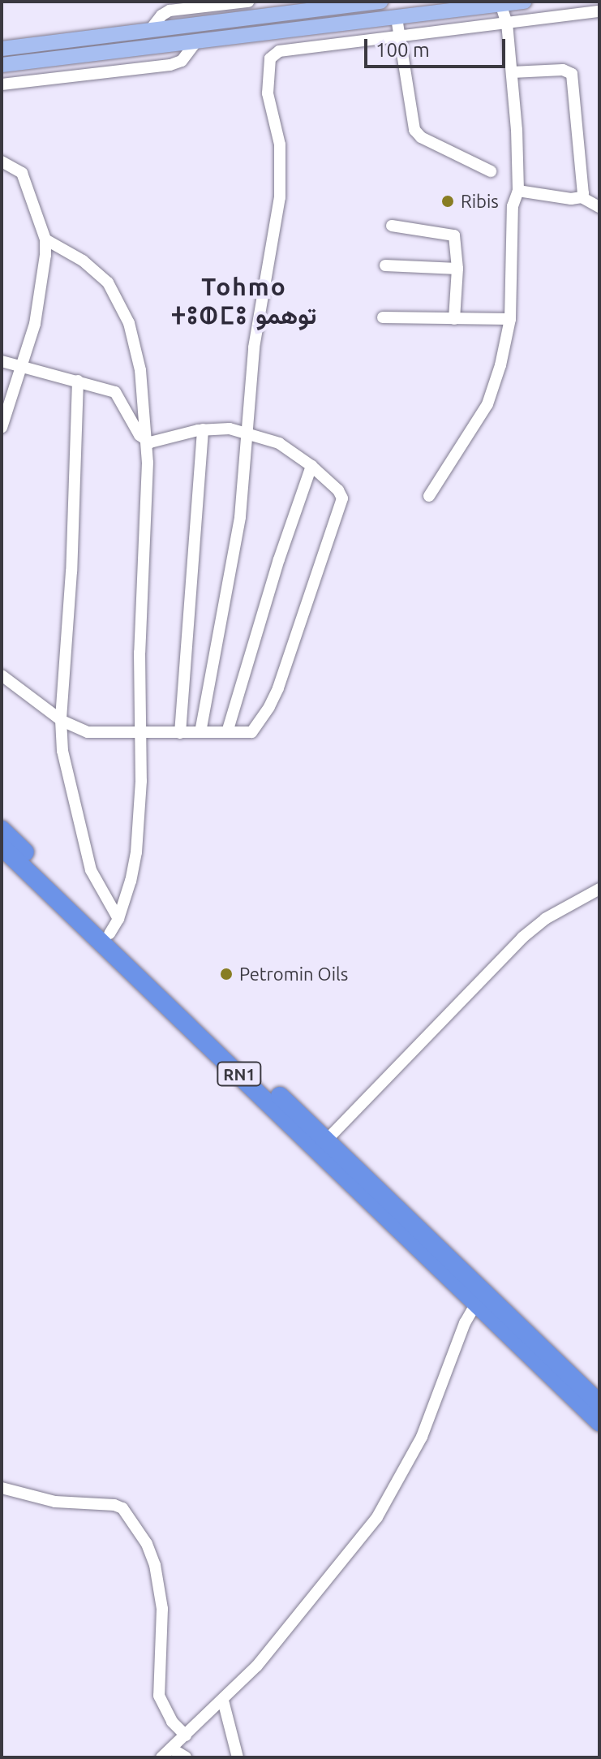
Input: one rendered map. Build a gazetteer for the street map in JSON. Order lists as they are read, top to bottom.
{
  "streets": {
    "highway": ["RN1"]
  },
  "districts": ["Tohmo ⵜⵓⵀⵎⵓ توهمو"],
  "places": ["Ribis", "Petromin Oils"],
  "scale_bar": "100 m"
}
